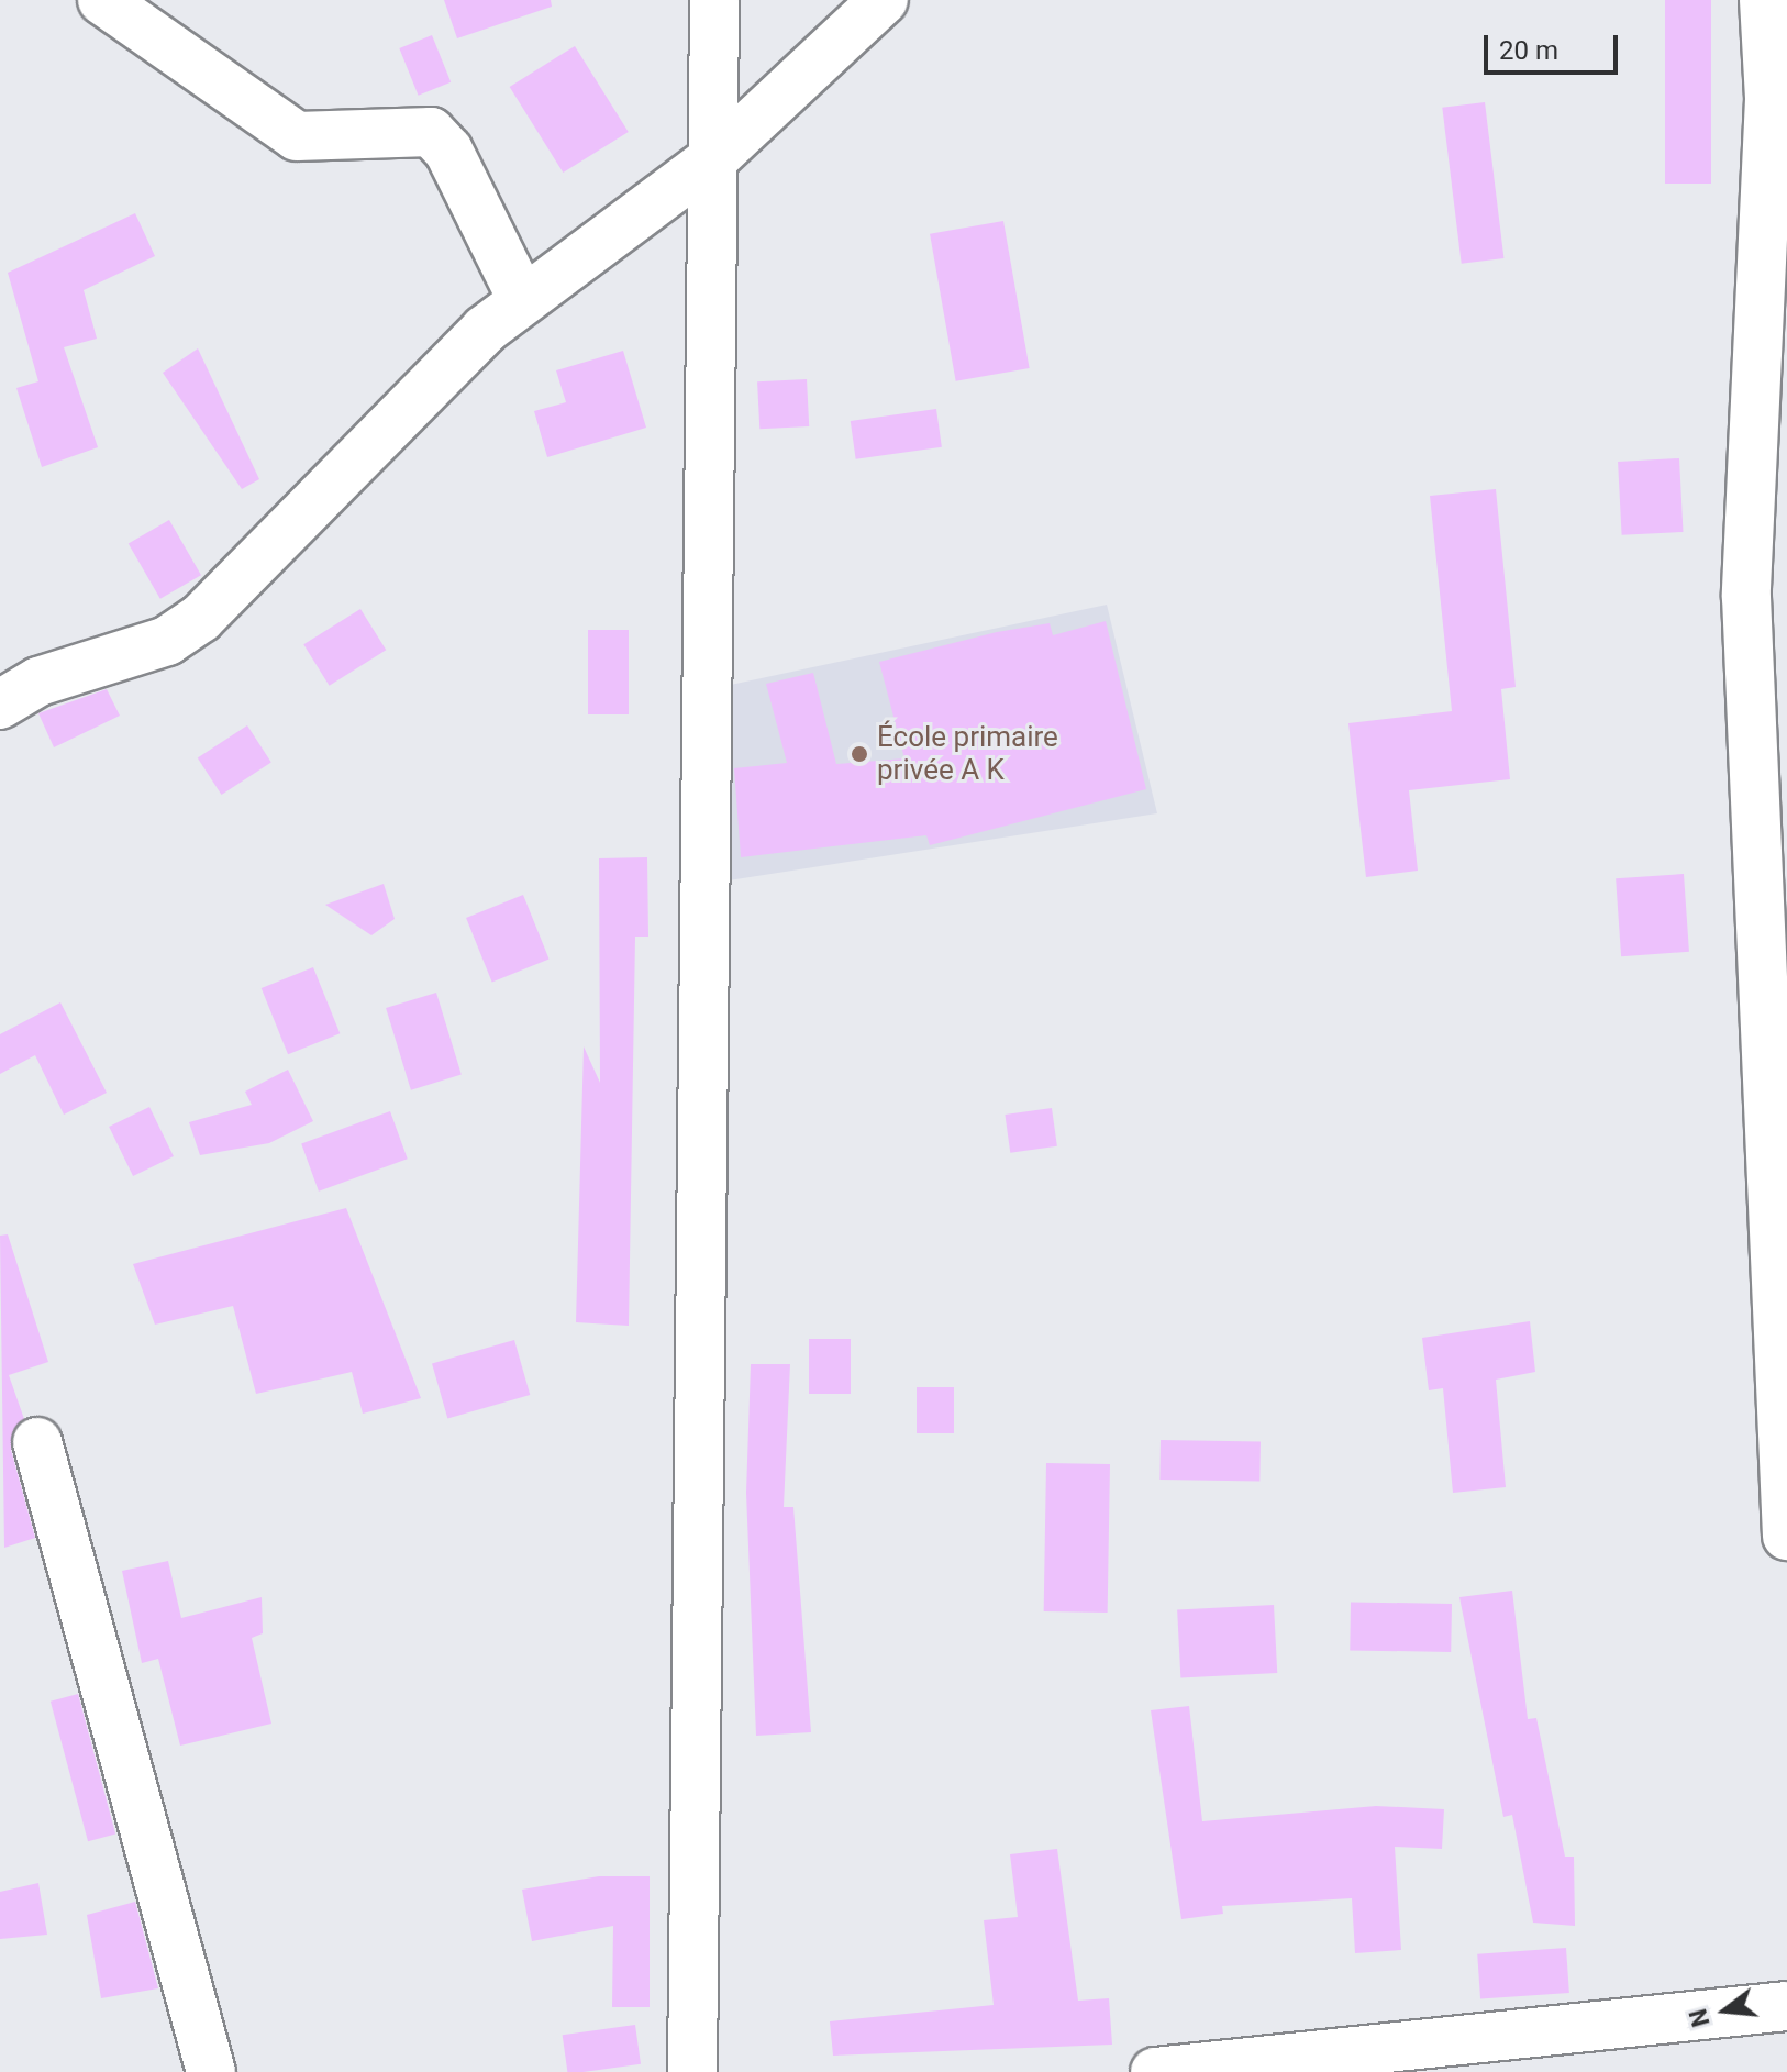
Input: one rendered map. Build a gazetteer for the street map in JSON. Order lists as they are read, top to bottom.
{
  "places": ["École primaire privée A K"],
  "scale_bar": "20 m",
  "north": "left"
}
